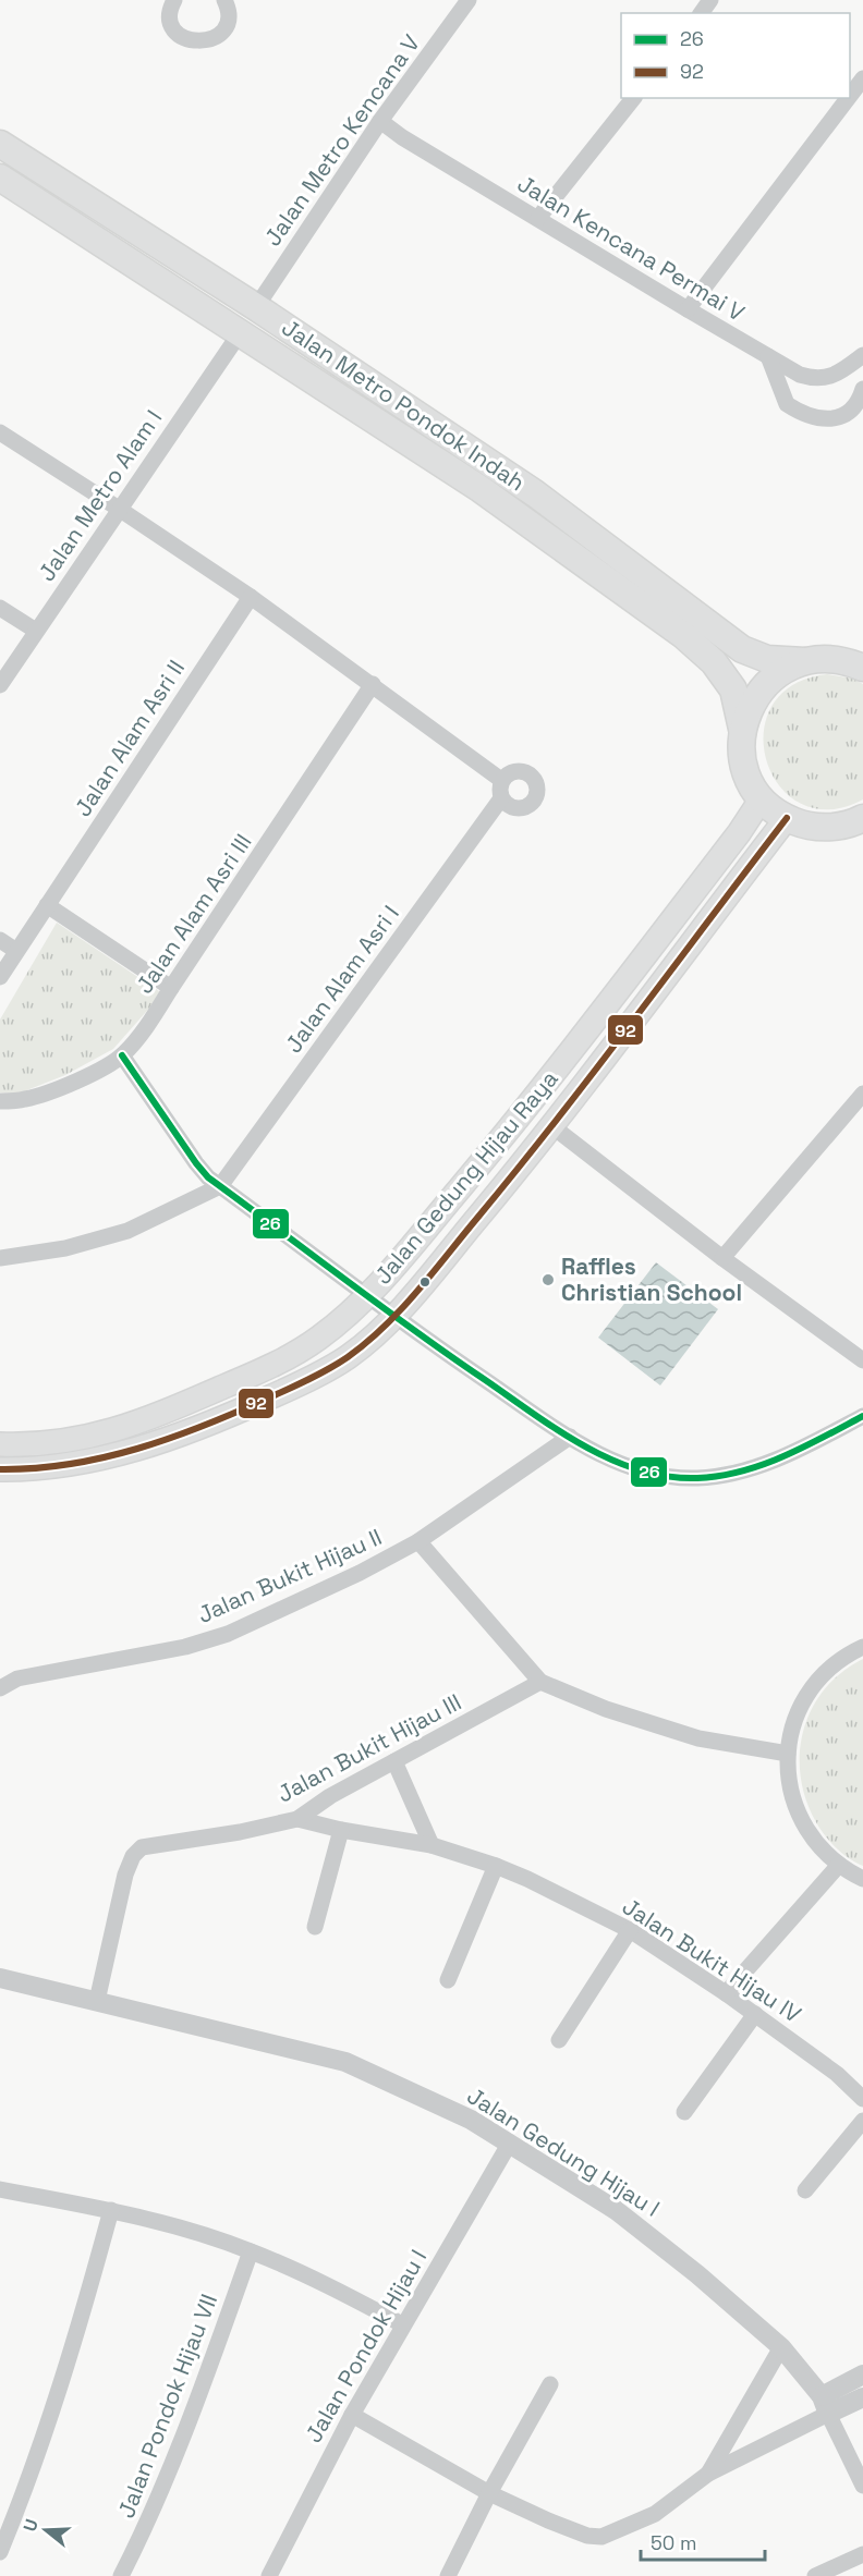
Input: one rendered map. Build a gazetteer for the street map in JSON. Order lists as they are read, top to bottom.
{
  "streets": {
    "highway": ["Jalan Metro Pondok Indah"],
    "main road": ["Jalan Gedung Hijau Raya"],
    "street": [
      "Jalan Metro Kencana V",
      "Jalan Kencana Permai V",
      "Jalan Metro Alam I",
      "Jalan Alam Asri II",
      "Jalan Alam Asri III",
      "Jalan Alam Asri I",
      "Jalan Bukit Hijau II",
      "Jalan Bukit Hijau III",
      "Jalan Bukit Hijau IV",
      "Jalan Gedung Hijau I",
      "Jalan Pondok Hijau I",
      "Jalan Pondok Hijau VII"
    ]
  },
  "crossings": [
    ["Jalan Metro Kencana V", "Jalan Kencana Permai V"],
    ["Jalan Metro Kencana V", "Jalan Metro Pondok Indah"],
    ["Jalan Metro Pondok Indah", "Jalan Metro Alam I"],
    ["Jalan Metro Pondok Indah", "Jalan Gedung Hijau Raya"],
    ["Jalan Bukit Hijau III", "Jalan Bukit Hijau IV"],
    ["Jalan Bukit Hijau III", "Jalan Gedung Hijau I"],
    ["Jalan Gedung Hijau I", "Jalan Pondok Hijau I"]
  ],
  "places": ["Raffles Christian School"],
  "lines": ["transit line 92", "transit line 26"],
  "legend": ["26", "92"],
  "scale_bar": "50 m",
  "north": "left"
}
